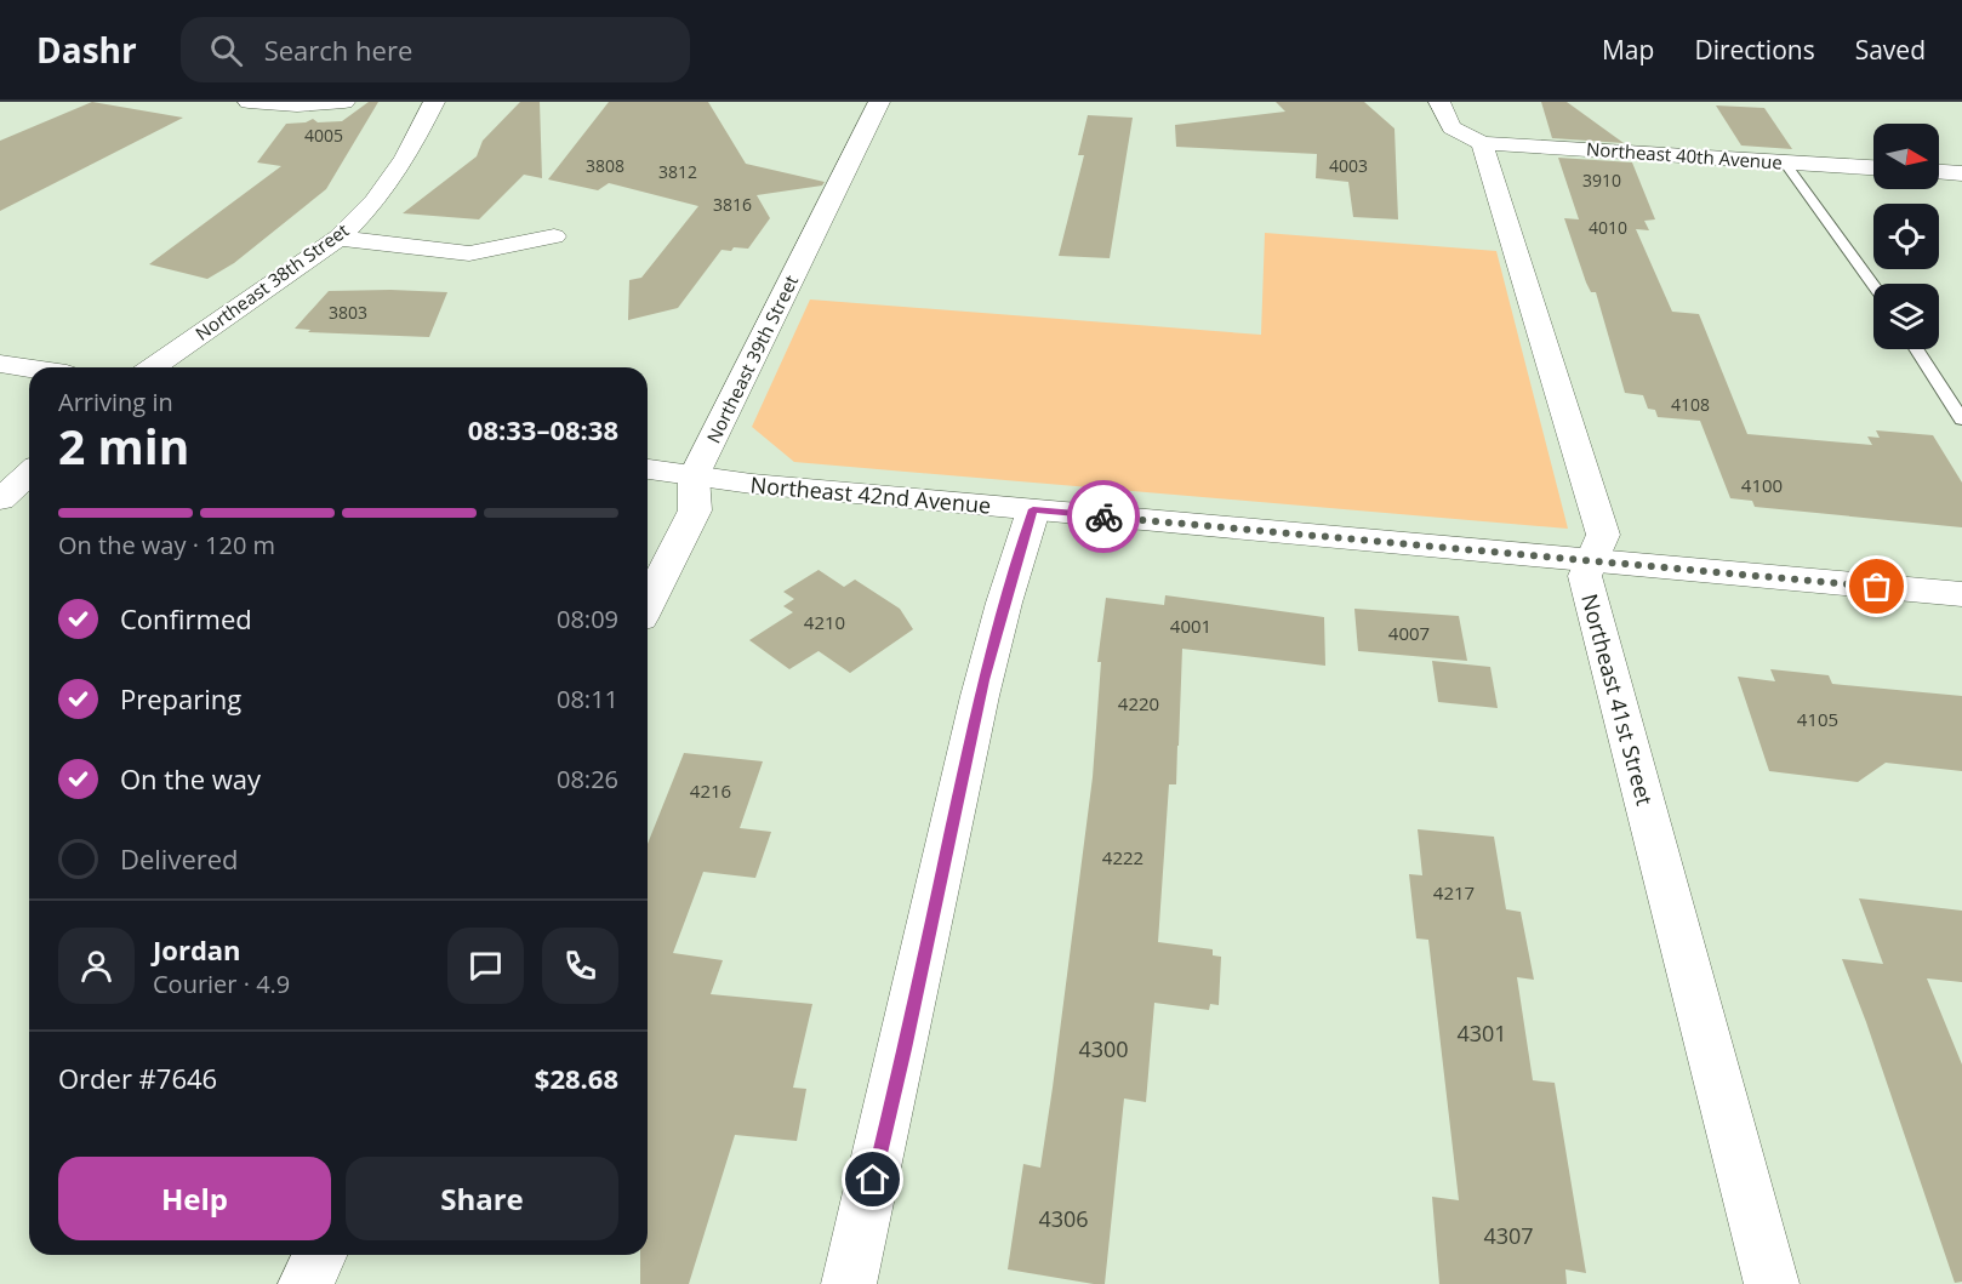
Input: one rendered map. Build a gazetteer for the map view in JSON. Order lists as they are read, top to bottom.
{
  "streets": {
    "street": [
      "Northeast 40th Avenue",
      "Northeast 38th Street",
      "Northeast 39th Street",
      "Northeast 42nd Avenue",
      "Northeast 41st Street"
    ]
  },
  "crossings": [
    ["Northeast 40th Avenue", "Northeast 41st Street"],
    ["Northeast 39th Street", "Northeast 42nd Avenue"],
    ["Northeast 42nd Avenue", "Northeast 41st Street"]
  ],
  "house_numbers": [
    "4005",
    "3808",
    "4003",
    "3812",
    "3910",
    "3816",
    "4010",
    "3803",
    "4108",
    "4100",
    "4210",
    "4001",
    "4007",
    "4220",
    "4105",
    "4216",
    "4222",
    "4217",
    "4301",
    "4300",
    "4306",
    "4307"
  ],
  "north": "right",
  "page": {
    "header": "Dashr",
    "search": "Search here",
    "nav": ["Map", "Directions", "Saved"],
    "heading": ["2 min", "Arriving in", "08:33–08:38"],
    "panel": [
      "Jordan",
      "Courier · 4.9",
      "Order #7646",
      "$28.68"
    ],
    "bar": "On the way · 120 m",
    "list": [
      ["Confirmed", "08:09"],
      ["Preparing", "08:11"],
      ["On the way", "08:26"],
      "Delivered"
    ],
    "buttons": ["Help", "Share"]
  }
}
